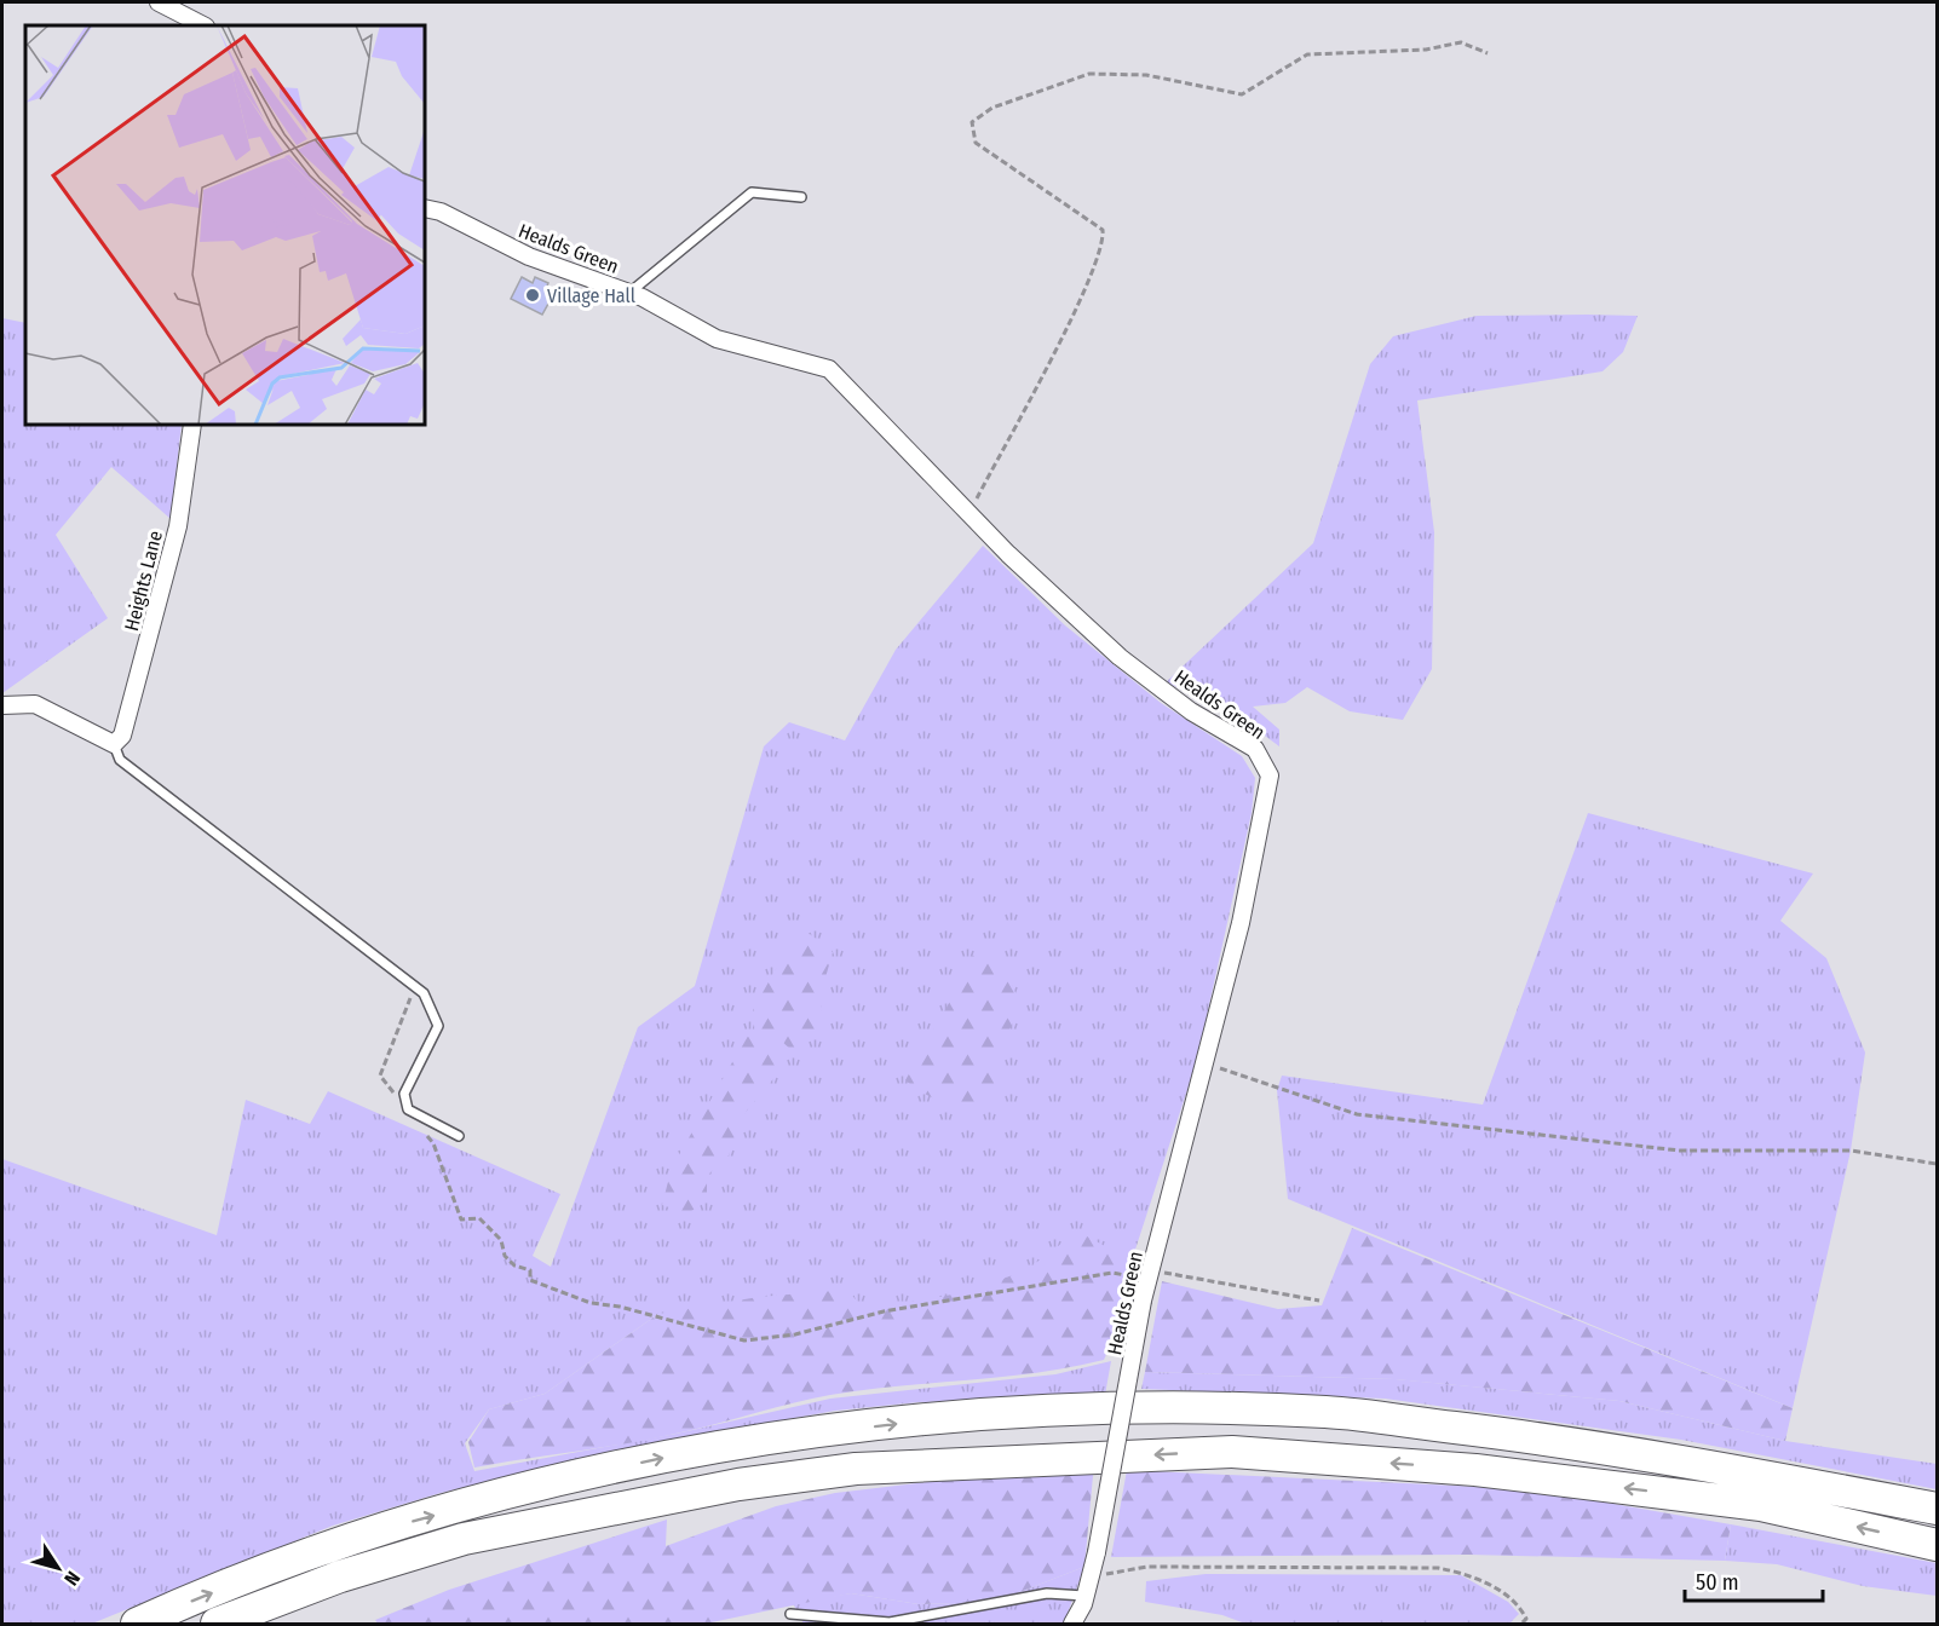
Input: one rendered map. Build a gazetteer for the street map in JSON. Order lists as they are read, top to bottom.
{
  "streets": {
    "street": ["Healds Green", "Heights Lane"]
  },
  "places": ["Village Hall"],
  "scale_bar": "50 m",
  "north": "bottom right"
}
